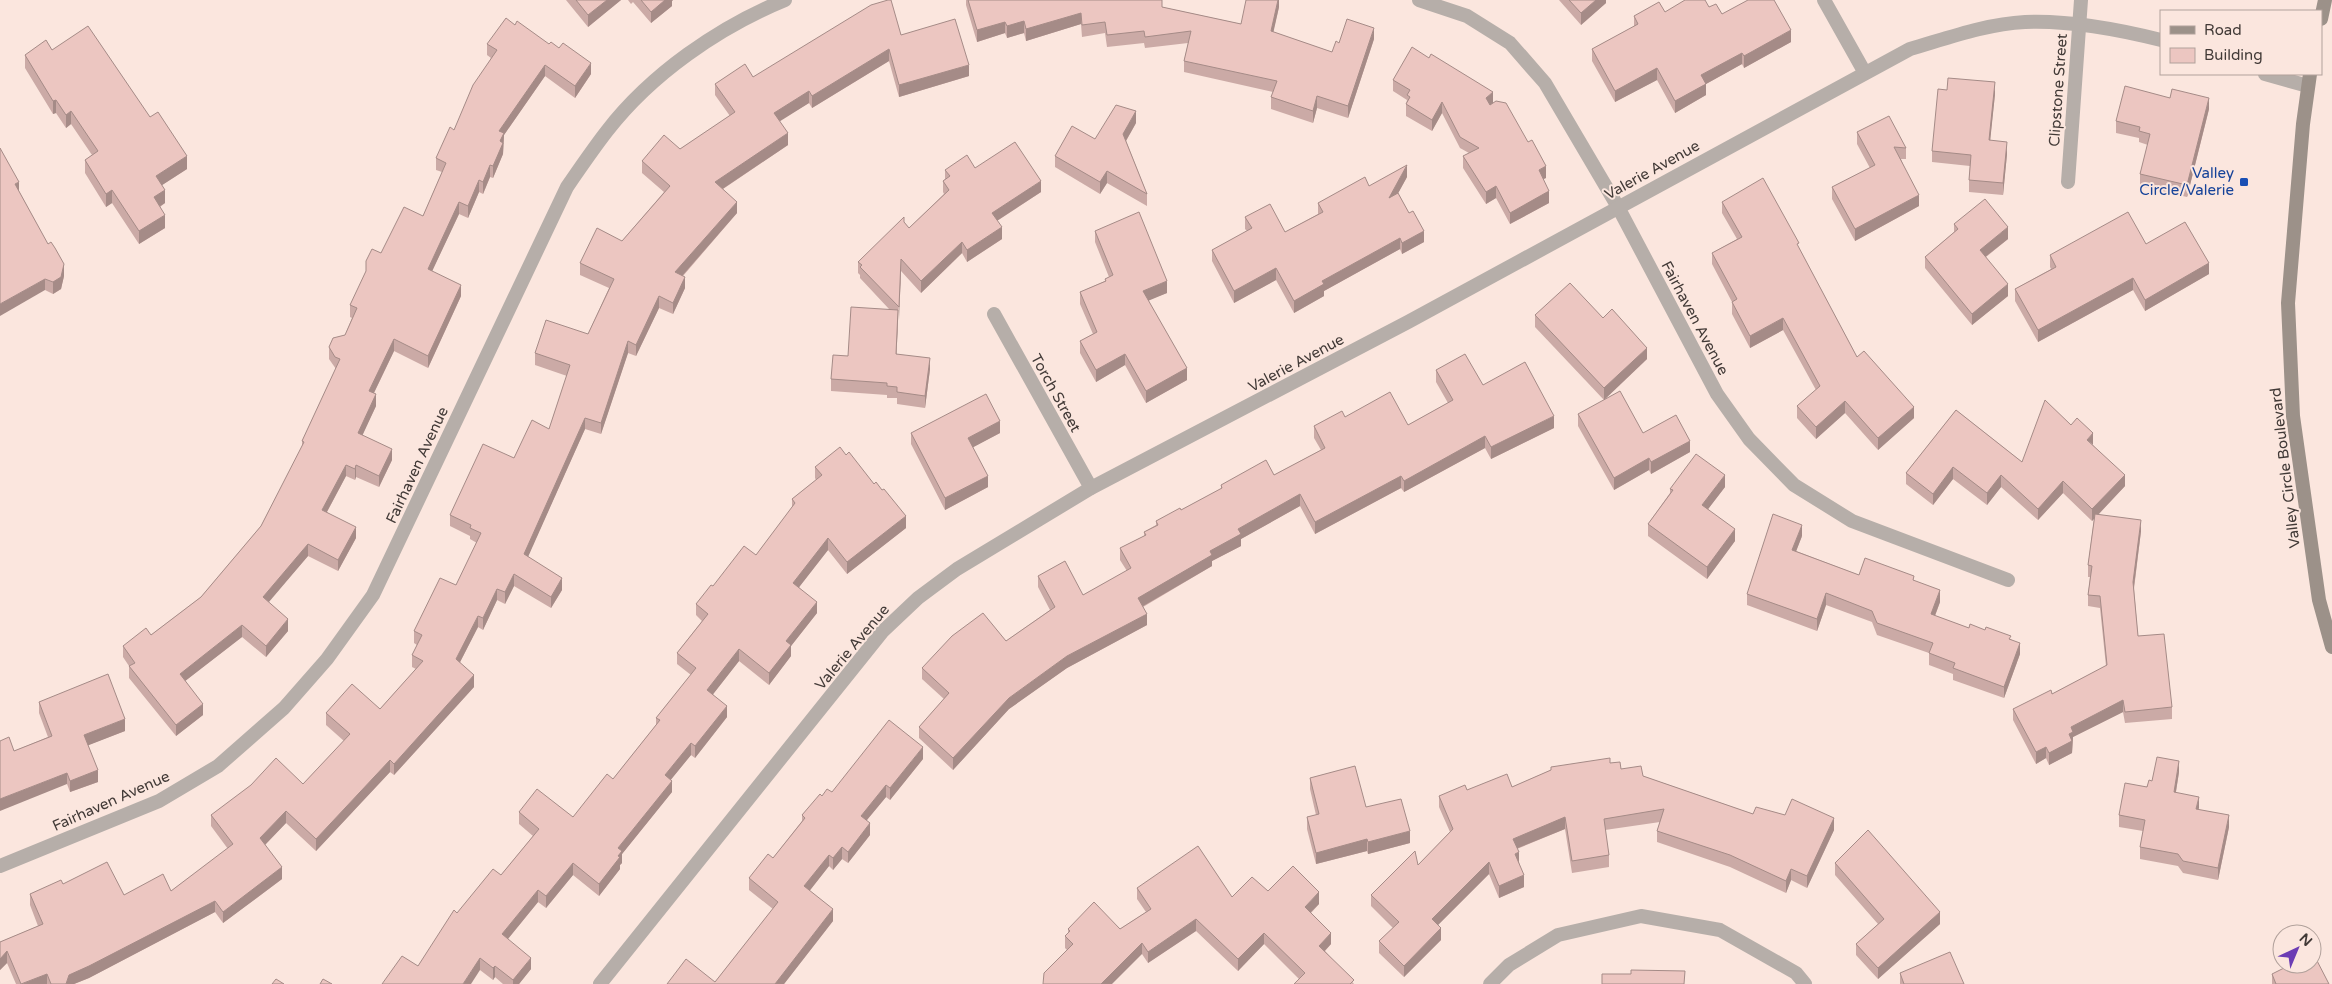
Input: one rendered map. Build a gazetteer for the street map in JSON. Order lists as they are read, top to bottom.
{
  "streets": {
    "main road": ["Valley Circle Boulevard"],
    "street": [
      "Clipstone Street",
      "Valerie Avenue",
      "Fairhaven Avenue",
      "Torch Street"
    ]
  },
  "crossings": [
    ["Clipstone Street", "Valerie Avenue"],
    ["Valerie Avenue", "Fairhaven Avenue"],
    ["Valerie Avenue", "Torch Street"]
  ],
  "places": {
    "transit": ["Valley Circle/Valerie"]
  },
  "legend": ["Road", "Building"],
  "north": "top right"
}
